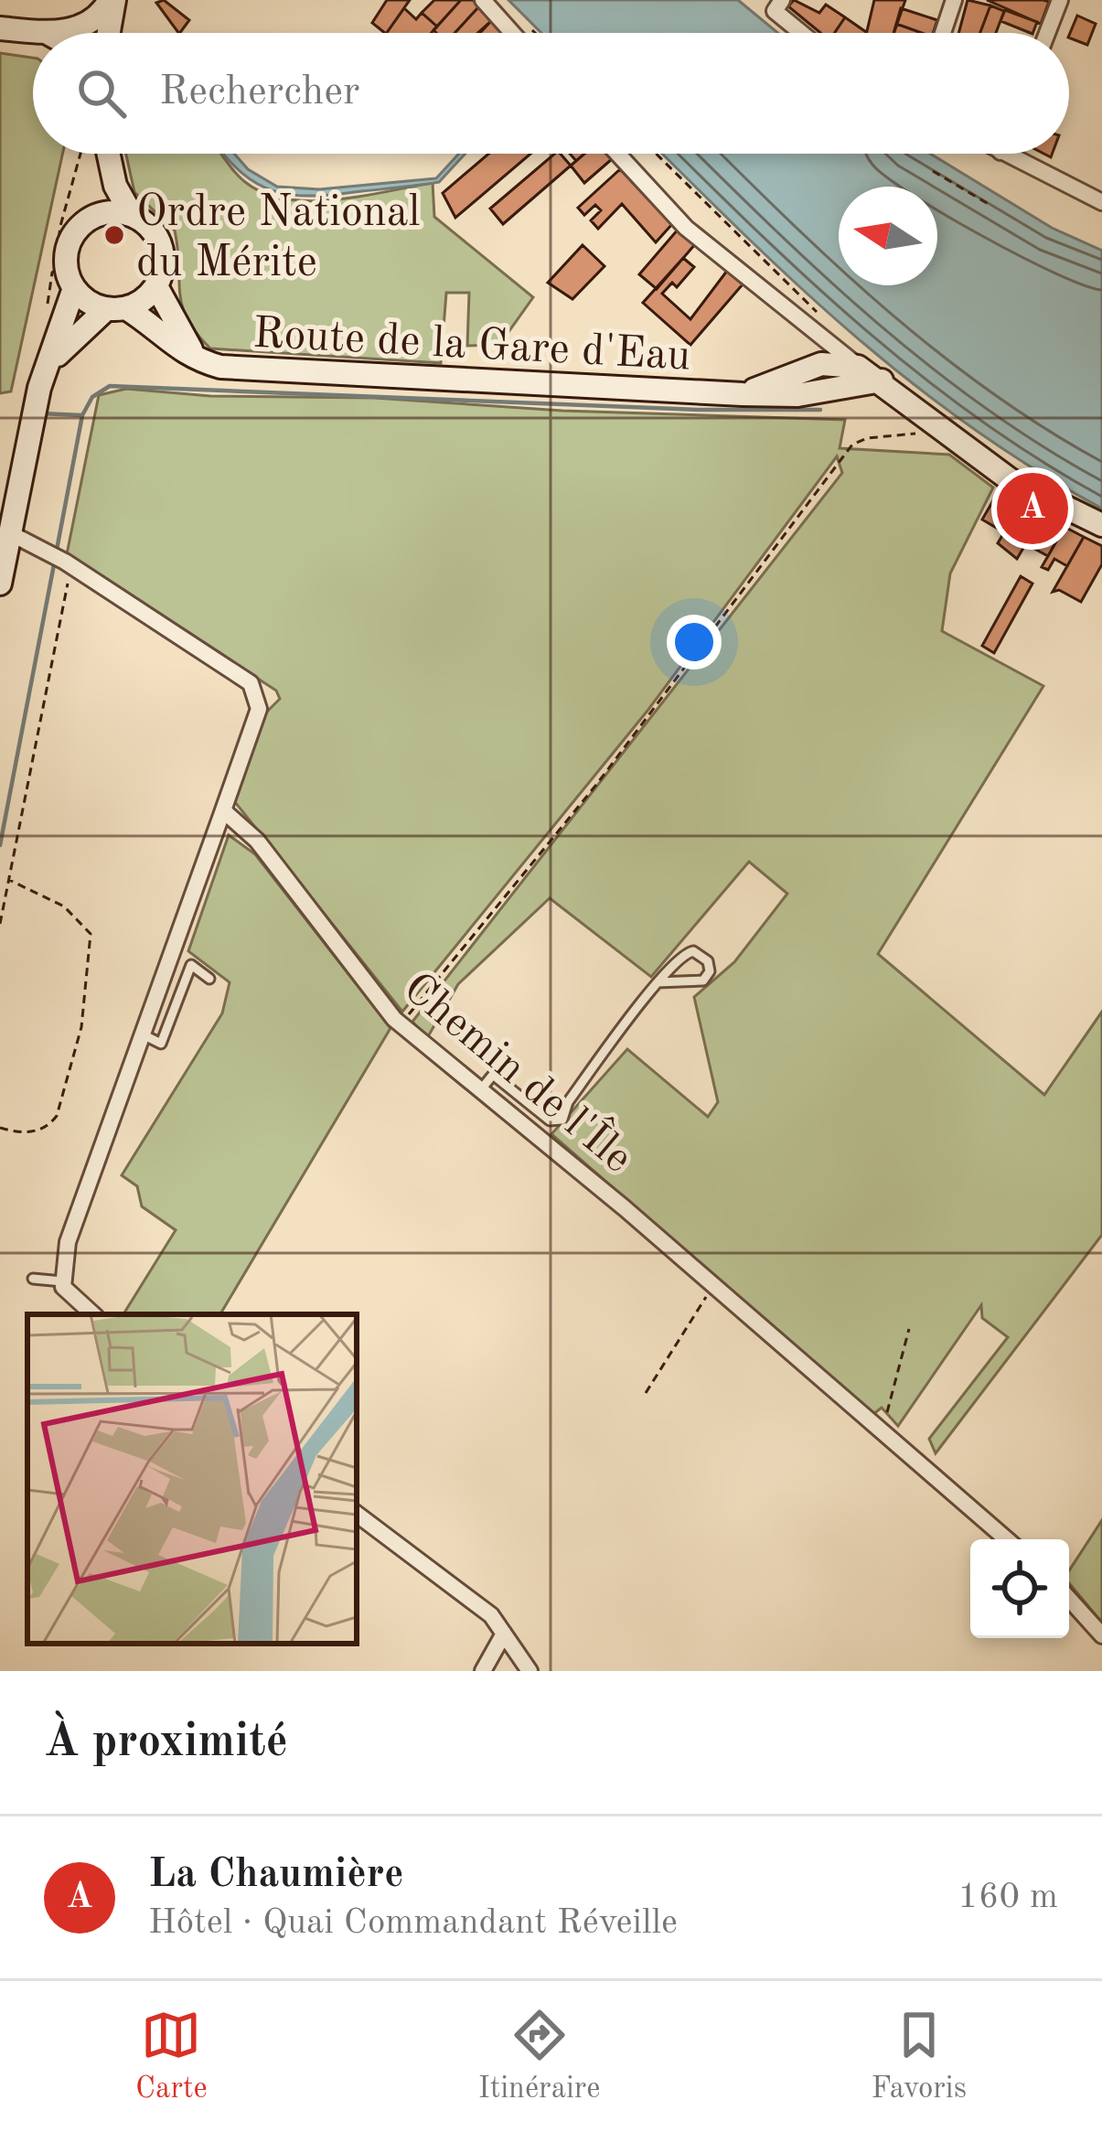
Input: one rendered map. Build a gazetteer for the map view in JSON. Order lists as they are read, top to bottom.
{
  "streets": {
    "main road": ["Route de la Gare d'Eau"],
    "street": ["Chemin de l'Île"]
  },
  "places": ["Ordre National du Mérite"],
  "north": "left",
  "page": {
    "search": "Rechercher",
    "pins": "A",
    "heading": "À proximité",
    "list": [
      {
        "mark": "A",
        "name": "La Chaumière",
        "note": "Hôtel · Quai Commandant Réveille",
        "value": "160 m"
      }
    ],
    "nav": ["Carte", "Itinéraire", "Favoris"]
  }
}
